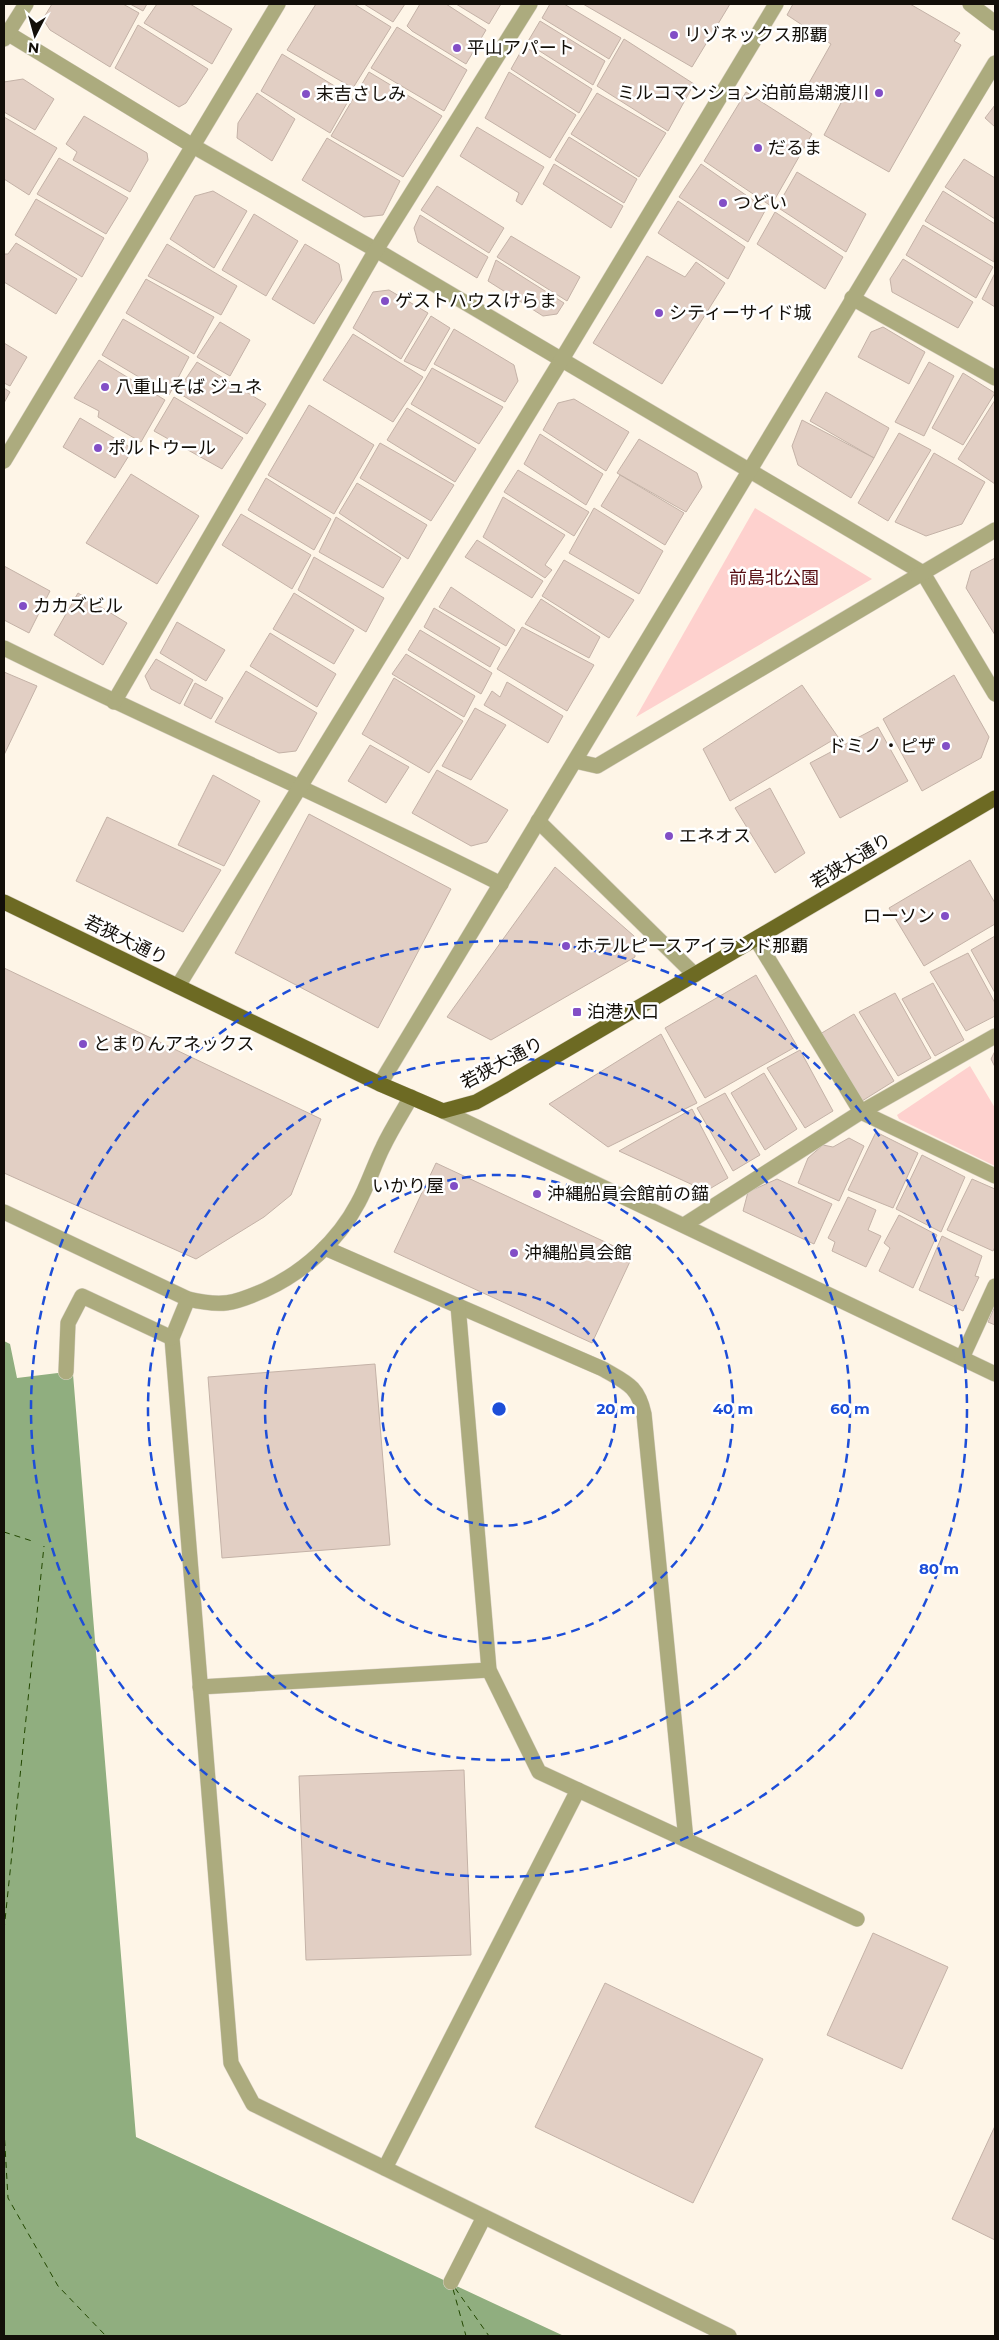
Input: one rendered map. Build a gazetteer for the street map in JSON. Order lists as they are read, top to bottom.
{
  "streets": {
    "main road": ["若狭大通り"]
  },
  "parks": ["前島北公園"],
  "places": {
    "other": [
      "リゾネックス那覇",
      "平山アパート",
      "ミルコマンション泊前島潮渡川",
      "末吉さしみ",
      "だるま",
      "つどい",
      "ゲストハウスけらま",
      "シティーサイド城",
      "八重山そば ジュネ",
      "ポルトウール",
      "カカズビル",
      "ドミノ・ピザ",
      "エネオス",
      "ローソン",
      "ホテルピースアイランド那覇",
      "とまりんアネックス",
      "いかり屋",
      "沖縄船員会館前の錨",
      "沖縄船員会館"
    ],
    "transit": ["泊港入口"]
  },
  "north": "bottom",
  "rings": [
    "20 m",
    "40 m",
    "60 m",
    "80 m"
  ]
}
